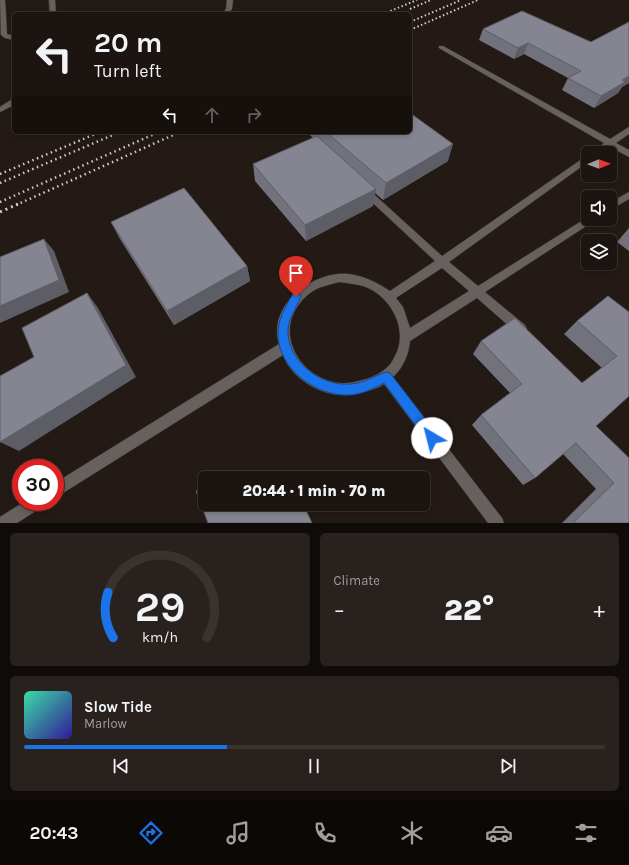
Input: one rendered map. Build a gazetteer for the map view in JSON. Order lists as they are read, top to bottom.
{
  "north": "right",
  "page": {
    "turn": ["20 m", "Turn left"],
    "limit": "30",
    "trip": "20:44 · 1 min · 70 m",
    "tile": "Climate",
    "heat": ["−", "22°", "+"],
    "song": ["Slow Tide", "Marlow"],
    "tabs": "20:43",
    "gauge": ["29", "km/h"]
  }
}
